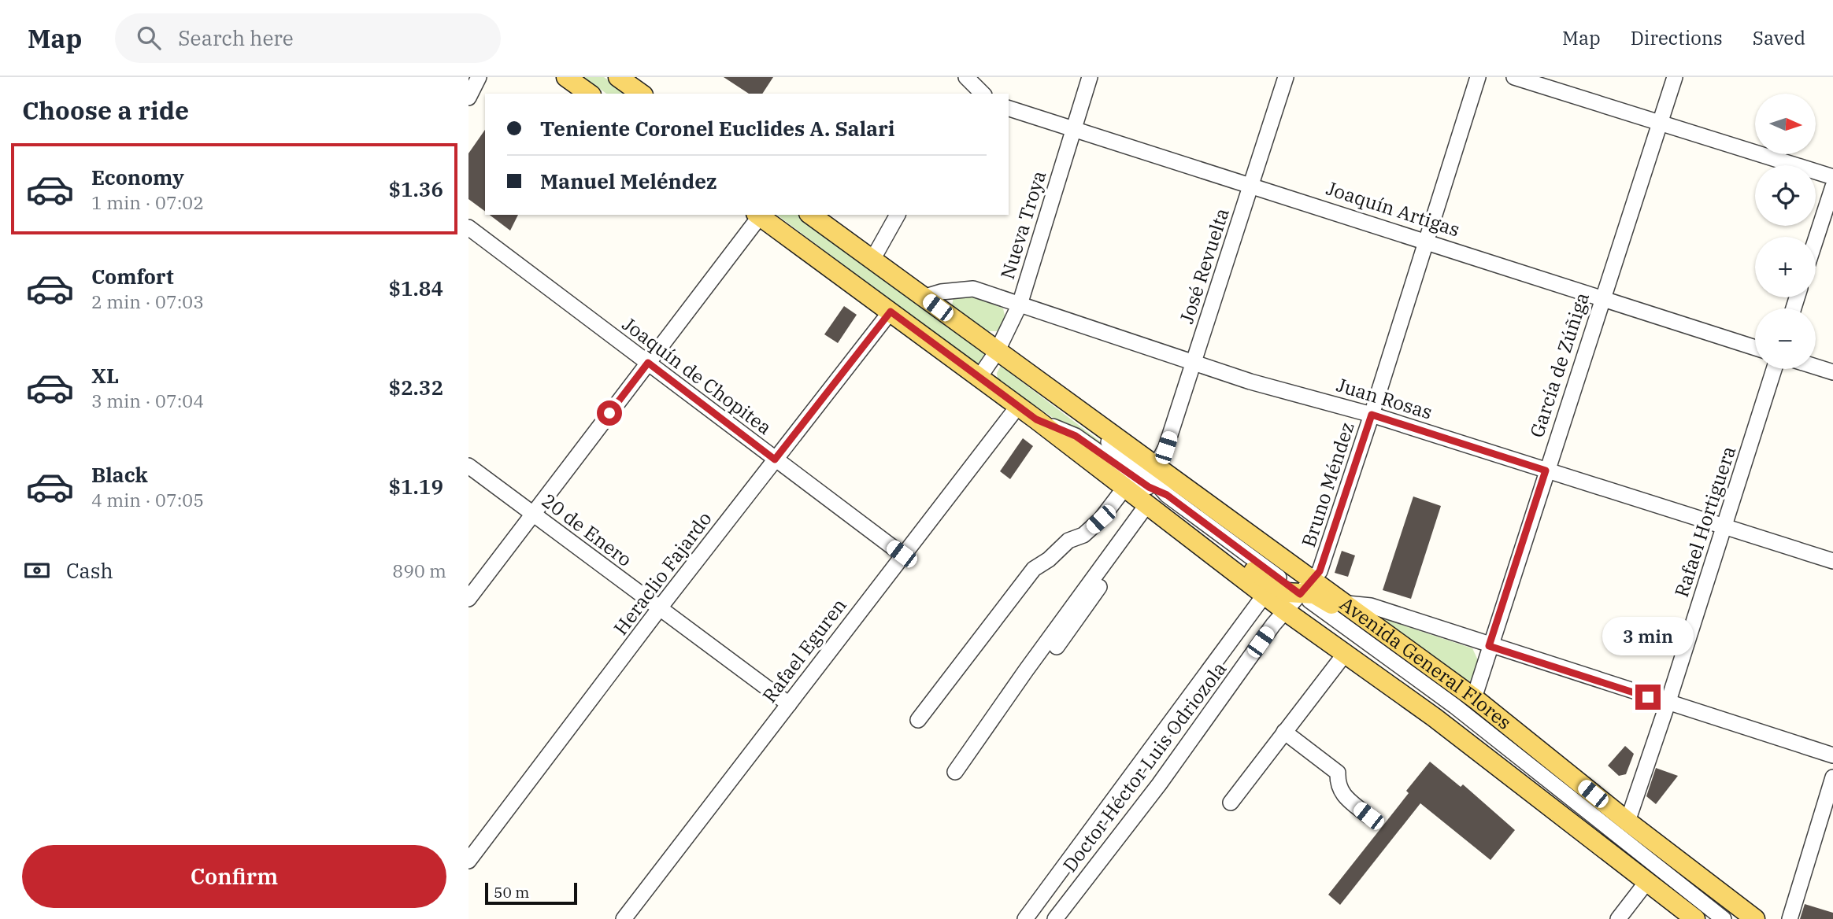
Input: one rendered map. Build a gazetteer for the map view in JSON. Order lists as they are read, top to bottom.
{
  "streets": {
    "main road": ["Avenida General Flores"],
    "street": [
      "Joaquín Artigas",
      "Nueva Troya",
      "José Revuelta",
      "García de Zúñiga",
      "Joaquín de Chopitea",
      "Juan Rosas",
      "Bruno Méndez",
      "Rafael Hortiguera",
      "20 de Enero",
      "Heraclio Fajardo",
      "Rafael Eguren",
      "Doctor Héctor Luis Odriozola"
    ]
  },
  "crossings": [
    ["Joaquín Artigas", "Nueva Troya"],
    ["Joaquín Artigas", "José Revuelta"],
    ["Joaquín Artigas", "García de Zúñiga"],
    ["Joaquín Artigas", "Bruno Méndez"],
    ["Nueva Troya", "Juan Rosas"],
    ["Nueva Troya", "Avenida General Flores"],
    ["José Revuelta", "Juan Rosas"],
    ["José Revuelta", "Avenida General Flores"],
    ["García de Zúñiga", "Juan Rosas"],
    ["García de Zúñiga", "Avenida General Flores"],
    ["Joaquín de Chopitea", "Heraclio Fajardo"],
    ["Joaquín de Chopitea", "Rafael Eguren"],
    ["Juan Rosas", "Bruno Méndez"],
    ["Juan Rosas", "Rafael Hortiguera"],
    ["Juan Rosas", "Avenida General Flores"],
    ["Bruno Méndez", "Avenida General Flores"],
    ["Bruno Méndez", "Doctor Héctor Luis Odriozola"],
    ["Rafael Hortiguera", "Avenida General Flores"],
    ["20 de Enero", "Heraclio Fajardo"],
    ["20 de Enero", "Rafael Eguren"],
    ["Heraclio Fajardo", "Avenida General Flores"],
    ["Rafael Eguren", "Avenida General Flores"],
    ["Avenida General Flores", "Doctor Héctor Luis Odriozola"]
  ],
  "scale_bar": "50 m",
  "north": "right",
  "page": {
    "header": "Map",
    "search": "Search here",
    "nav": ["Map", "Directions", "Saved"],
    "heading": "Choose a ride",
    "map_buttons": ["+", "−"],
    "banner": ["Teniente Coronel Euclides A. Salari", "Manuel Meléndez"],
    "list": [
      {
        "name": "Economy",
        "note": "1 min · 07:02",
        "value": "$1.36"
      },
      {
        "name": "Comfort",
        "note": "2 min · 07:03",
        "value": "$1.84"
      },
      {
        "name": "XL",
        "note": "3 min · 07:04",
        "value": "$2.32"
      },
      {
        "name": "Black",
        "note": "4 min · 07:05",
        "value": "$1.19"
      }
    ],
    "pay": ["Cash", "890 m"],
    "bubble": "3 min",
    "buttons": "Confirm",
    "scale": "50 m"
  }
}
